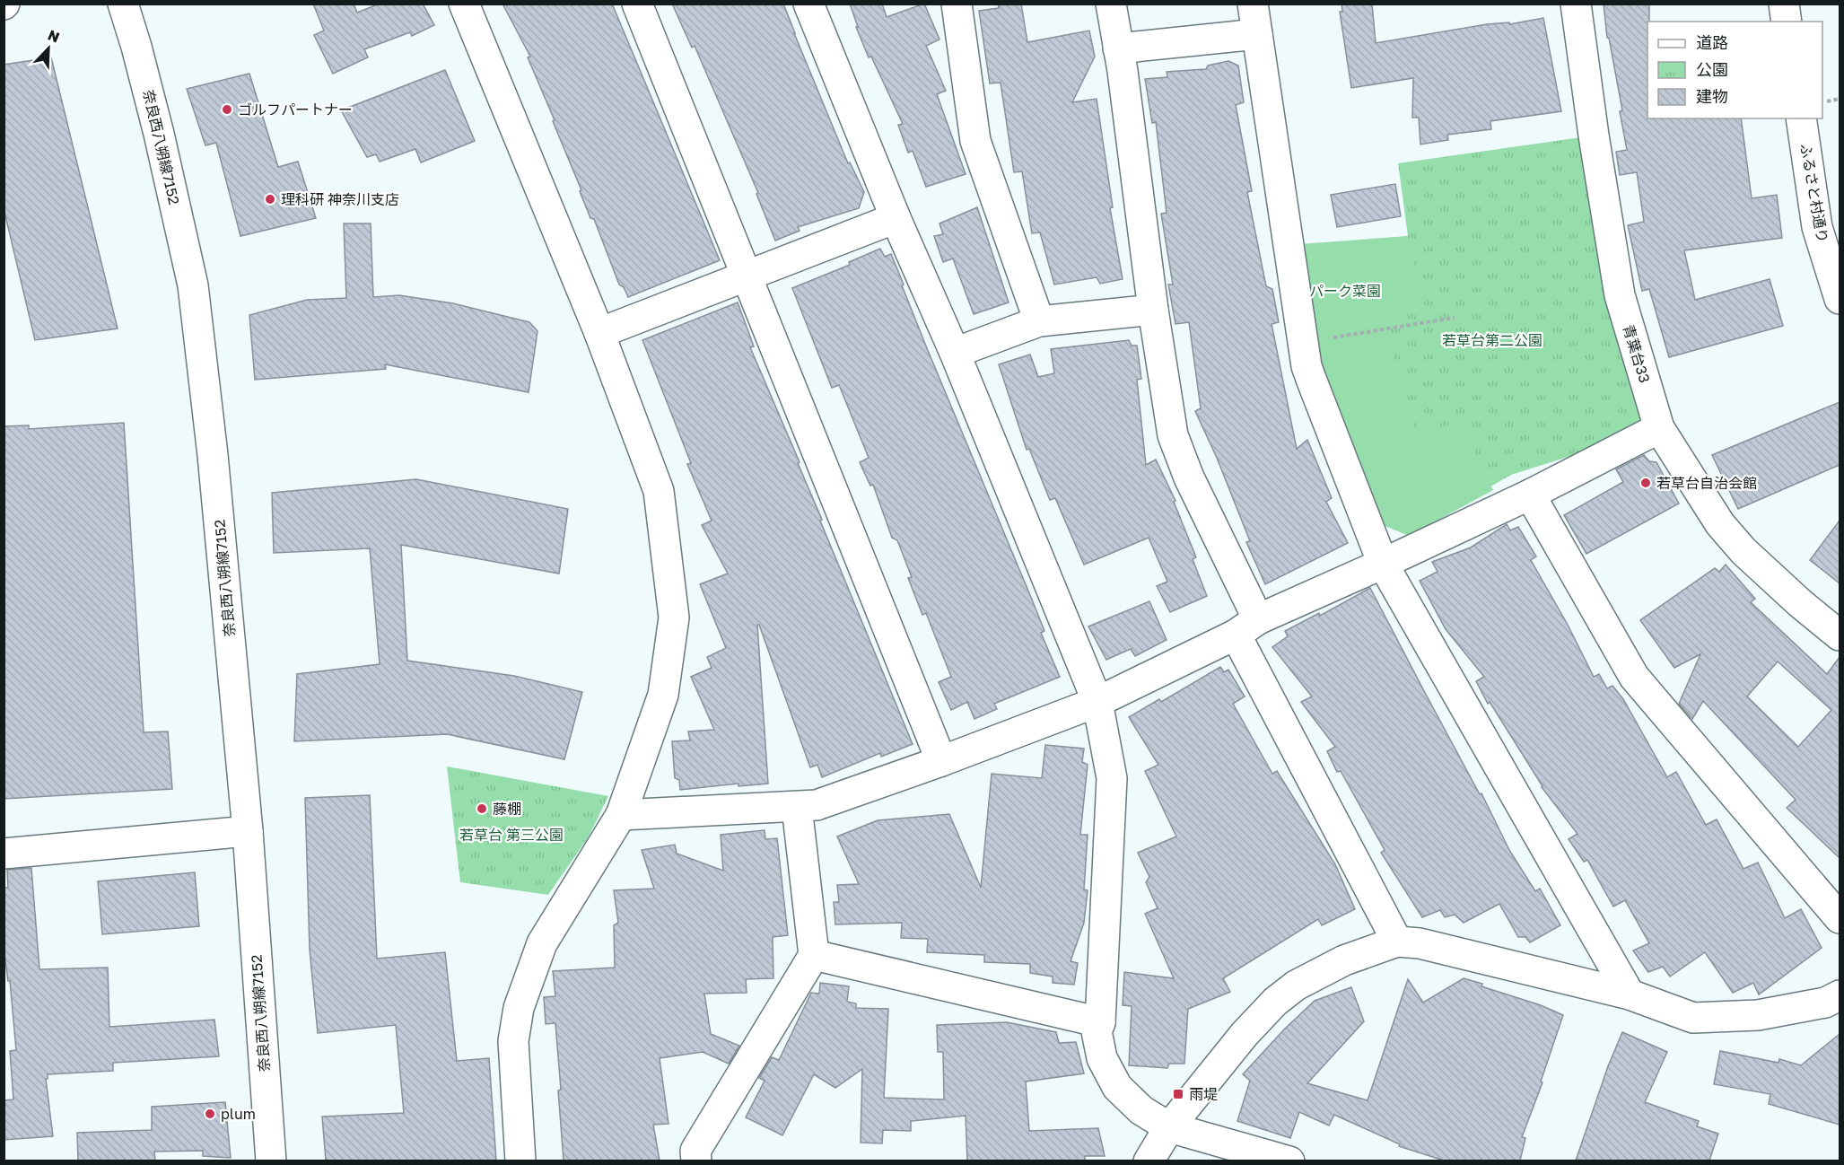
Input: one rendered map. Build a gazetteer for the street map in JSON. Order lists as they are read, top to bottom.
{
  "streets": {
    "street": ["奈良西八朔線7152", "ふるさと村通り", "青葉台33"]
  },
  "parks": ["パーク菜園", "若草台第二公園", "若草台 第三公園"],
  "places": {
    "other": [
      "ゴルフパートナー",
      "理科研 神奈川支店",
      "若草台自治会館",
      "藤棚",
      "plum"
    ],
    "transit": ["雨堤"]
  },
  "legend": ["道路", "公園", "建物"],
  "north": "top right"
}
